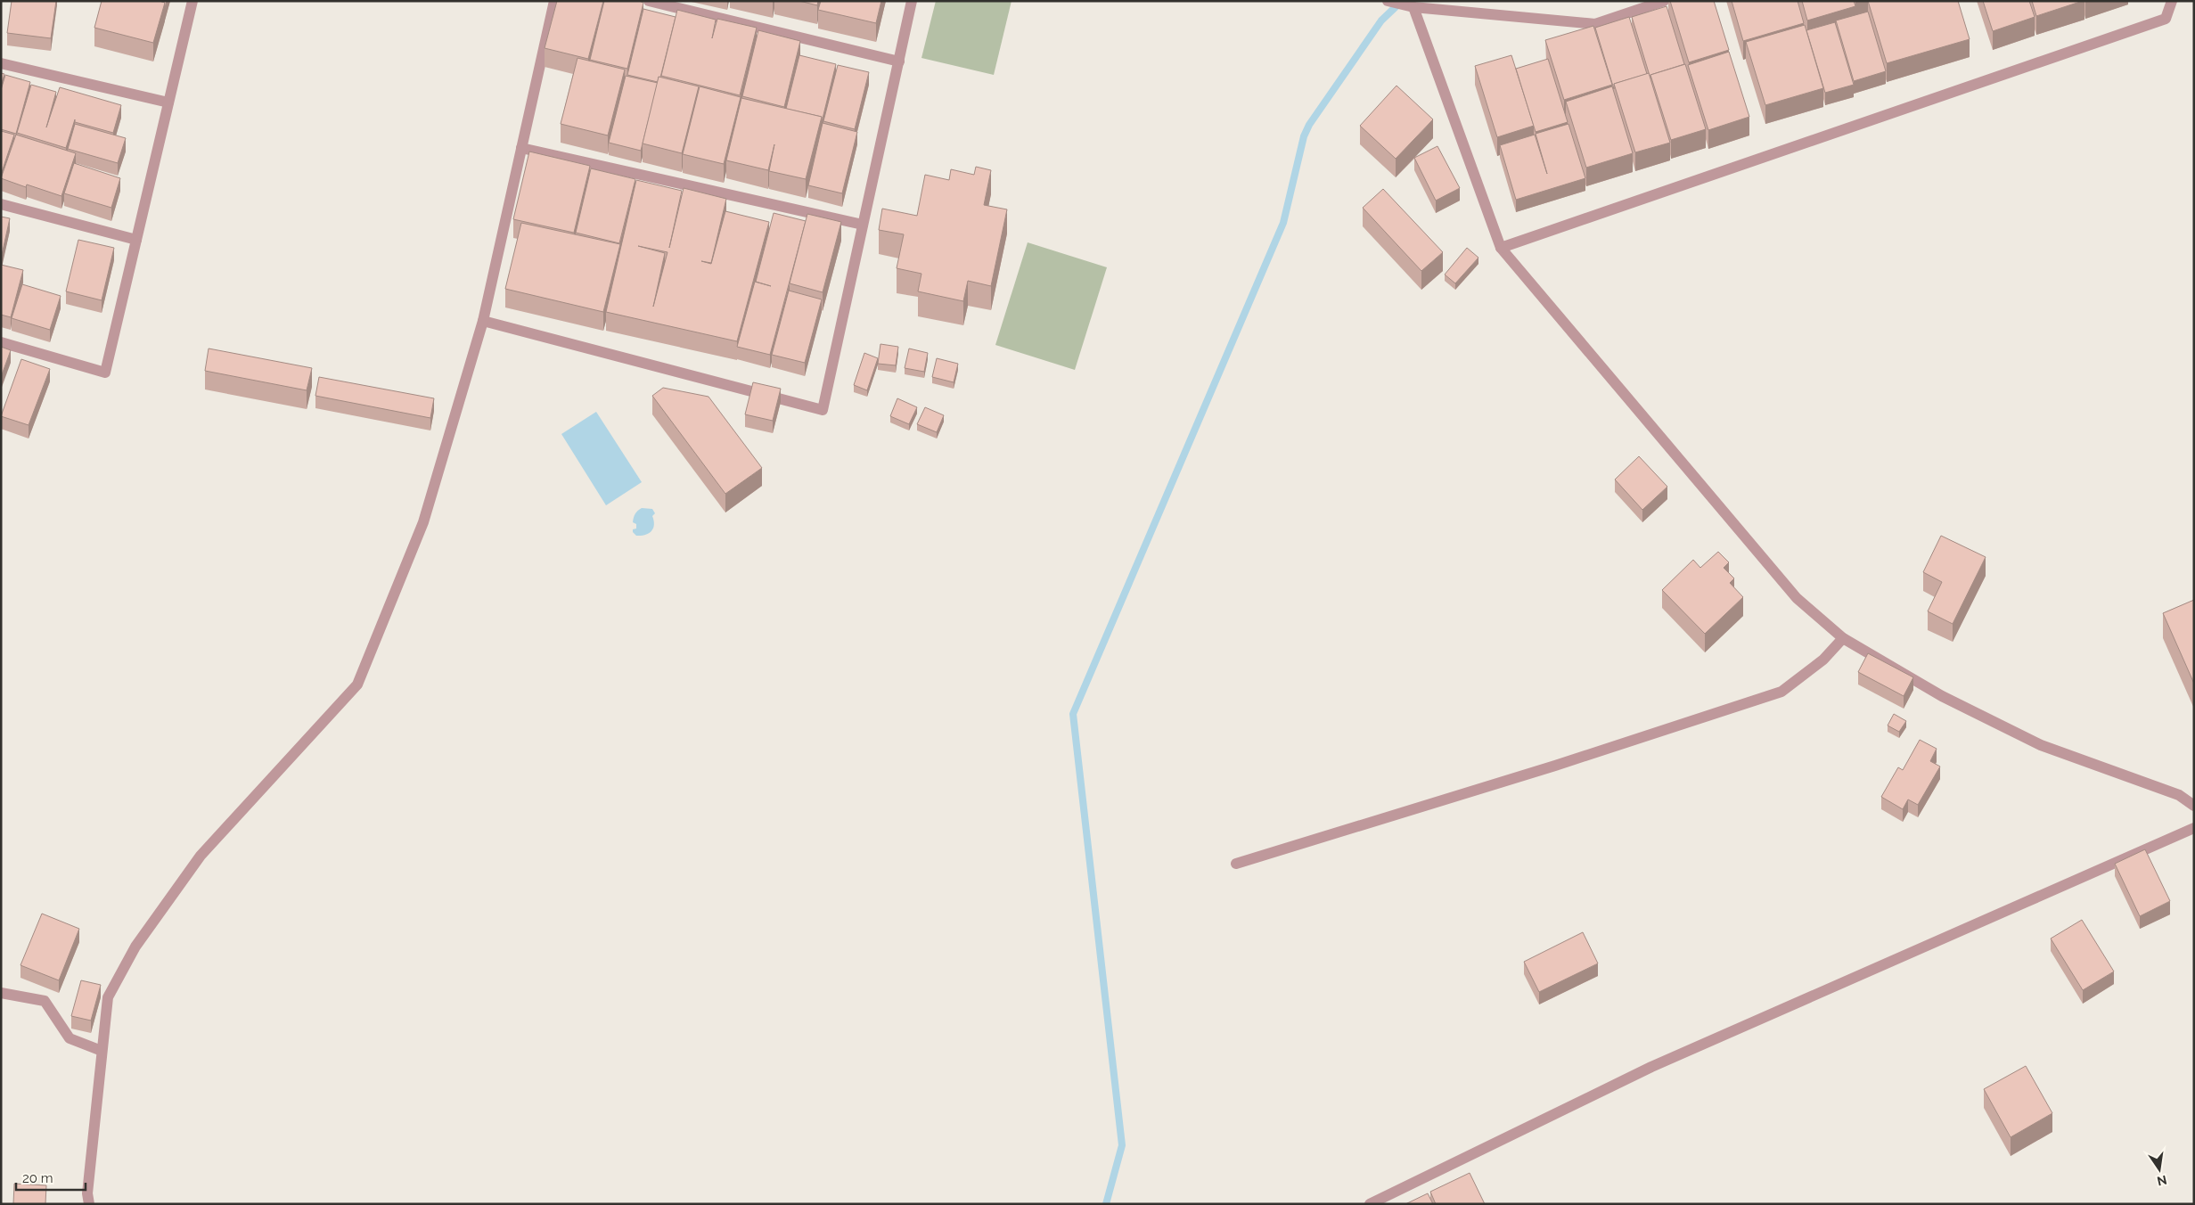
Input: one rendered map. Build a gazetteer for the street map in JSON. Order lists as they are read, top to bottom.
{
  "scale_bar": "20 m",
  "north": "bottom"
}
